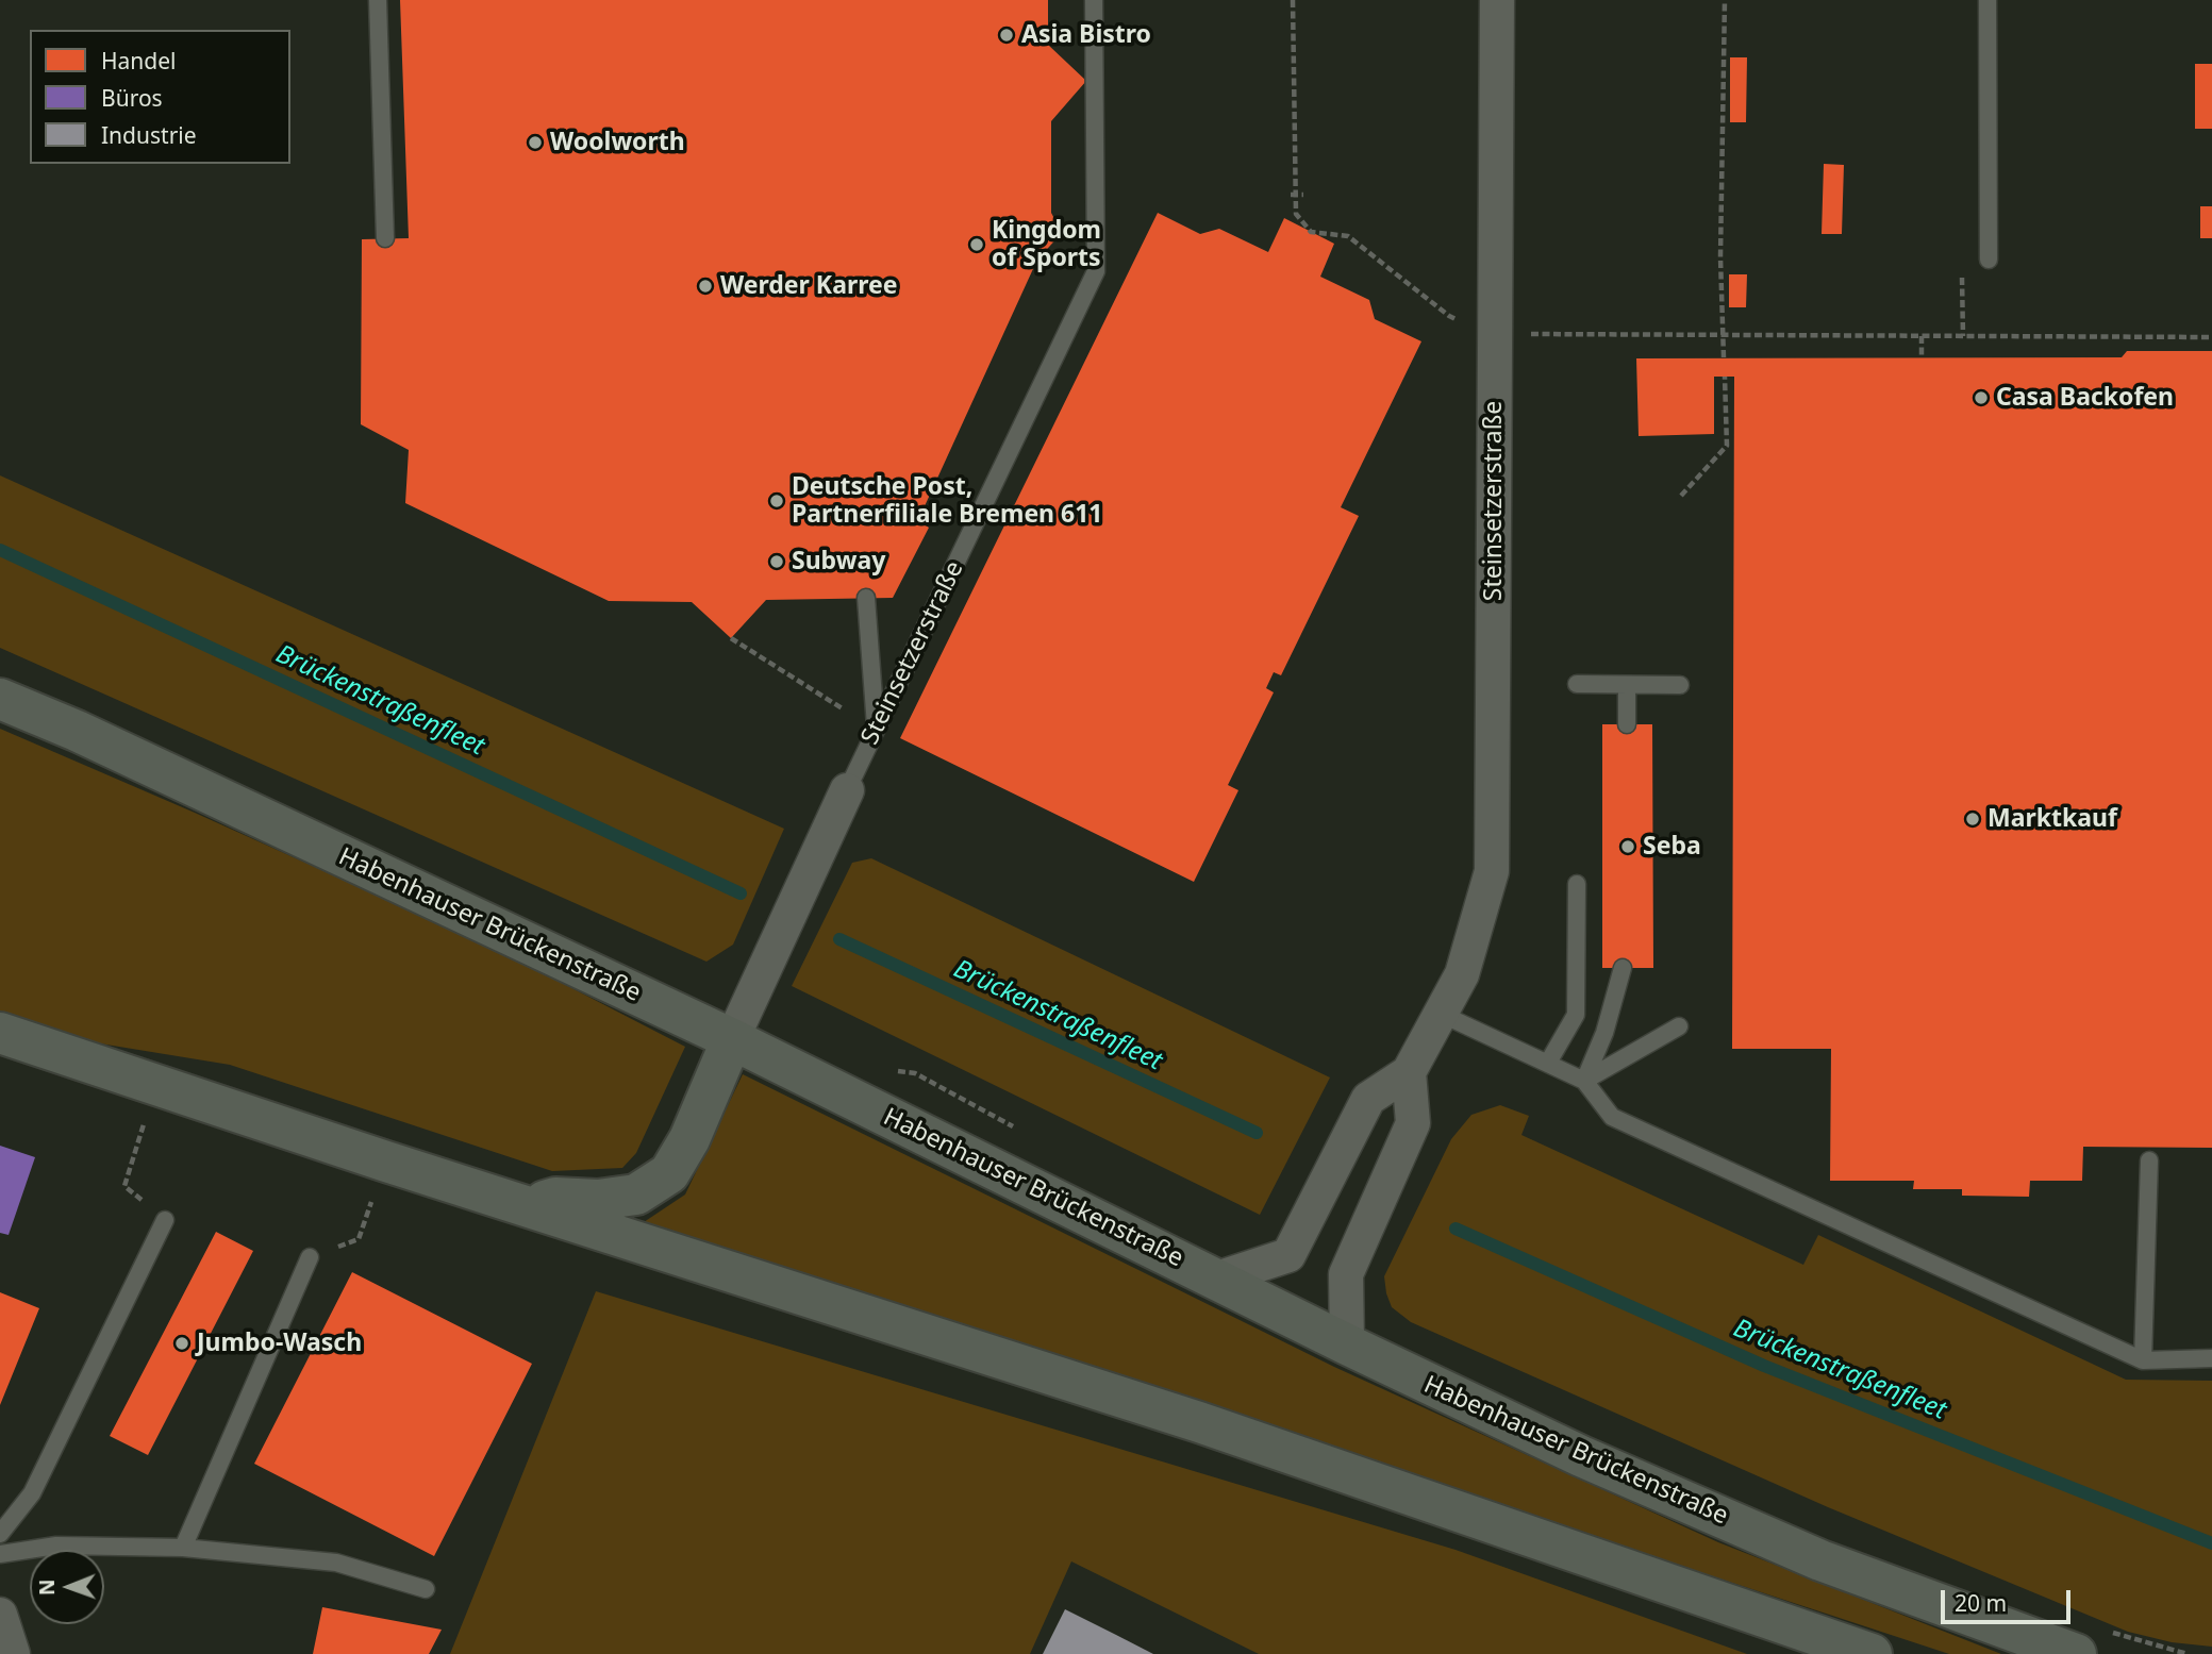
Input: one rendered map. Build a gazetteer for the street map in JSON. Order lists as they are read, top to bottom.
{
  "streets": {
    "main road": ["Habenhauser Brückenstraße"],
    "street": ["Steinsetzerstraße"]
  },
  "crossings": [
    ["Steinsetzerstraße", "Habenhauser Brückenstraße"]
  ],
  "water": ["Brückenstraßenfleet"],
  "places": [
    "Asia Bistro",
    "Woolworth",
    "Kingdom of Sports",
    "Werder Karree",
    "Casa Backofen",
    "Deutsche Post, Partnerfiliale Bremen 611",
    "Subway",
    "Marktkauf",
    "Seba",
    "Jumbo-Wasch"
  ],
  "legend": ["Handel", "Büros", "Industrie"],
  "scale_bar": "20 m",
  "north": "left"
}
